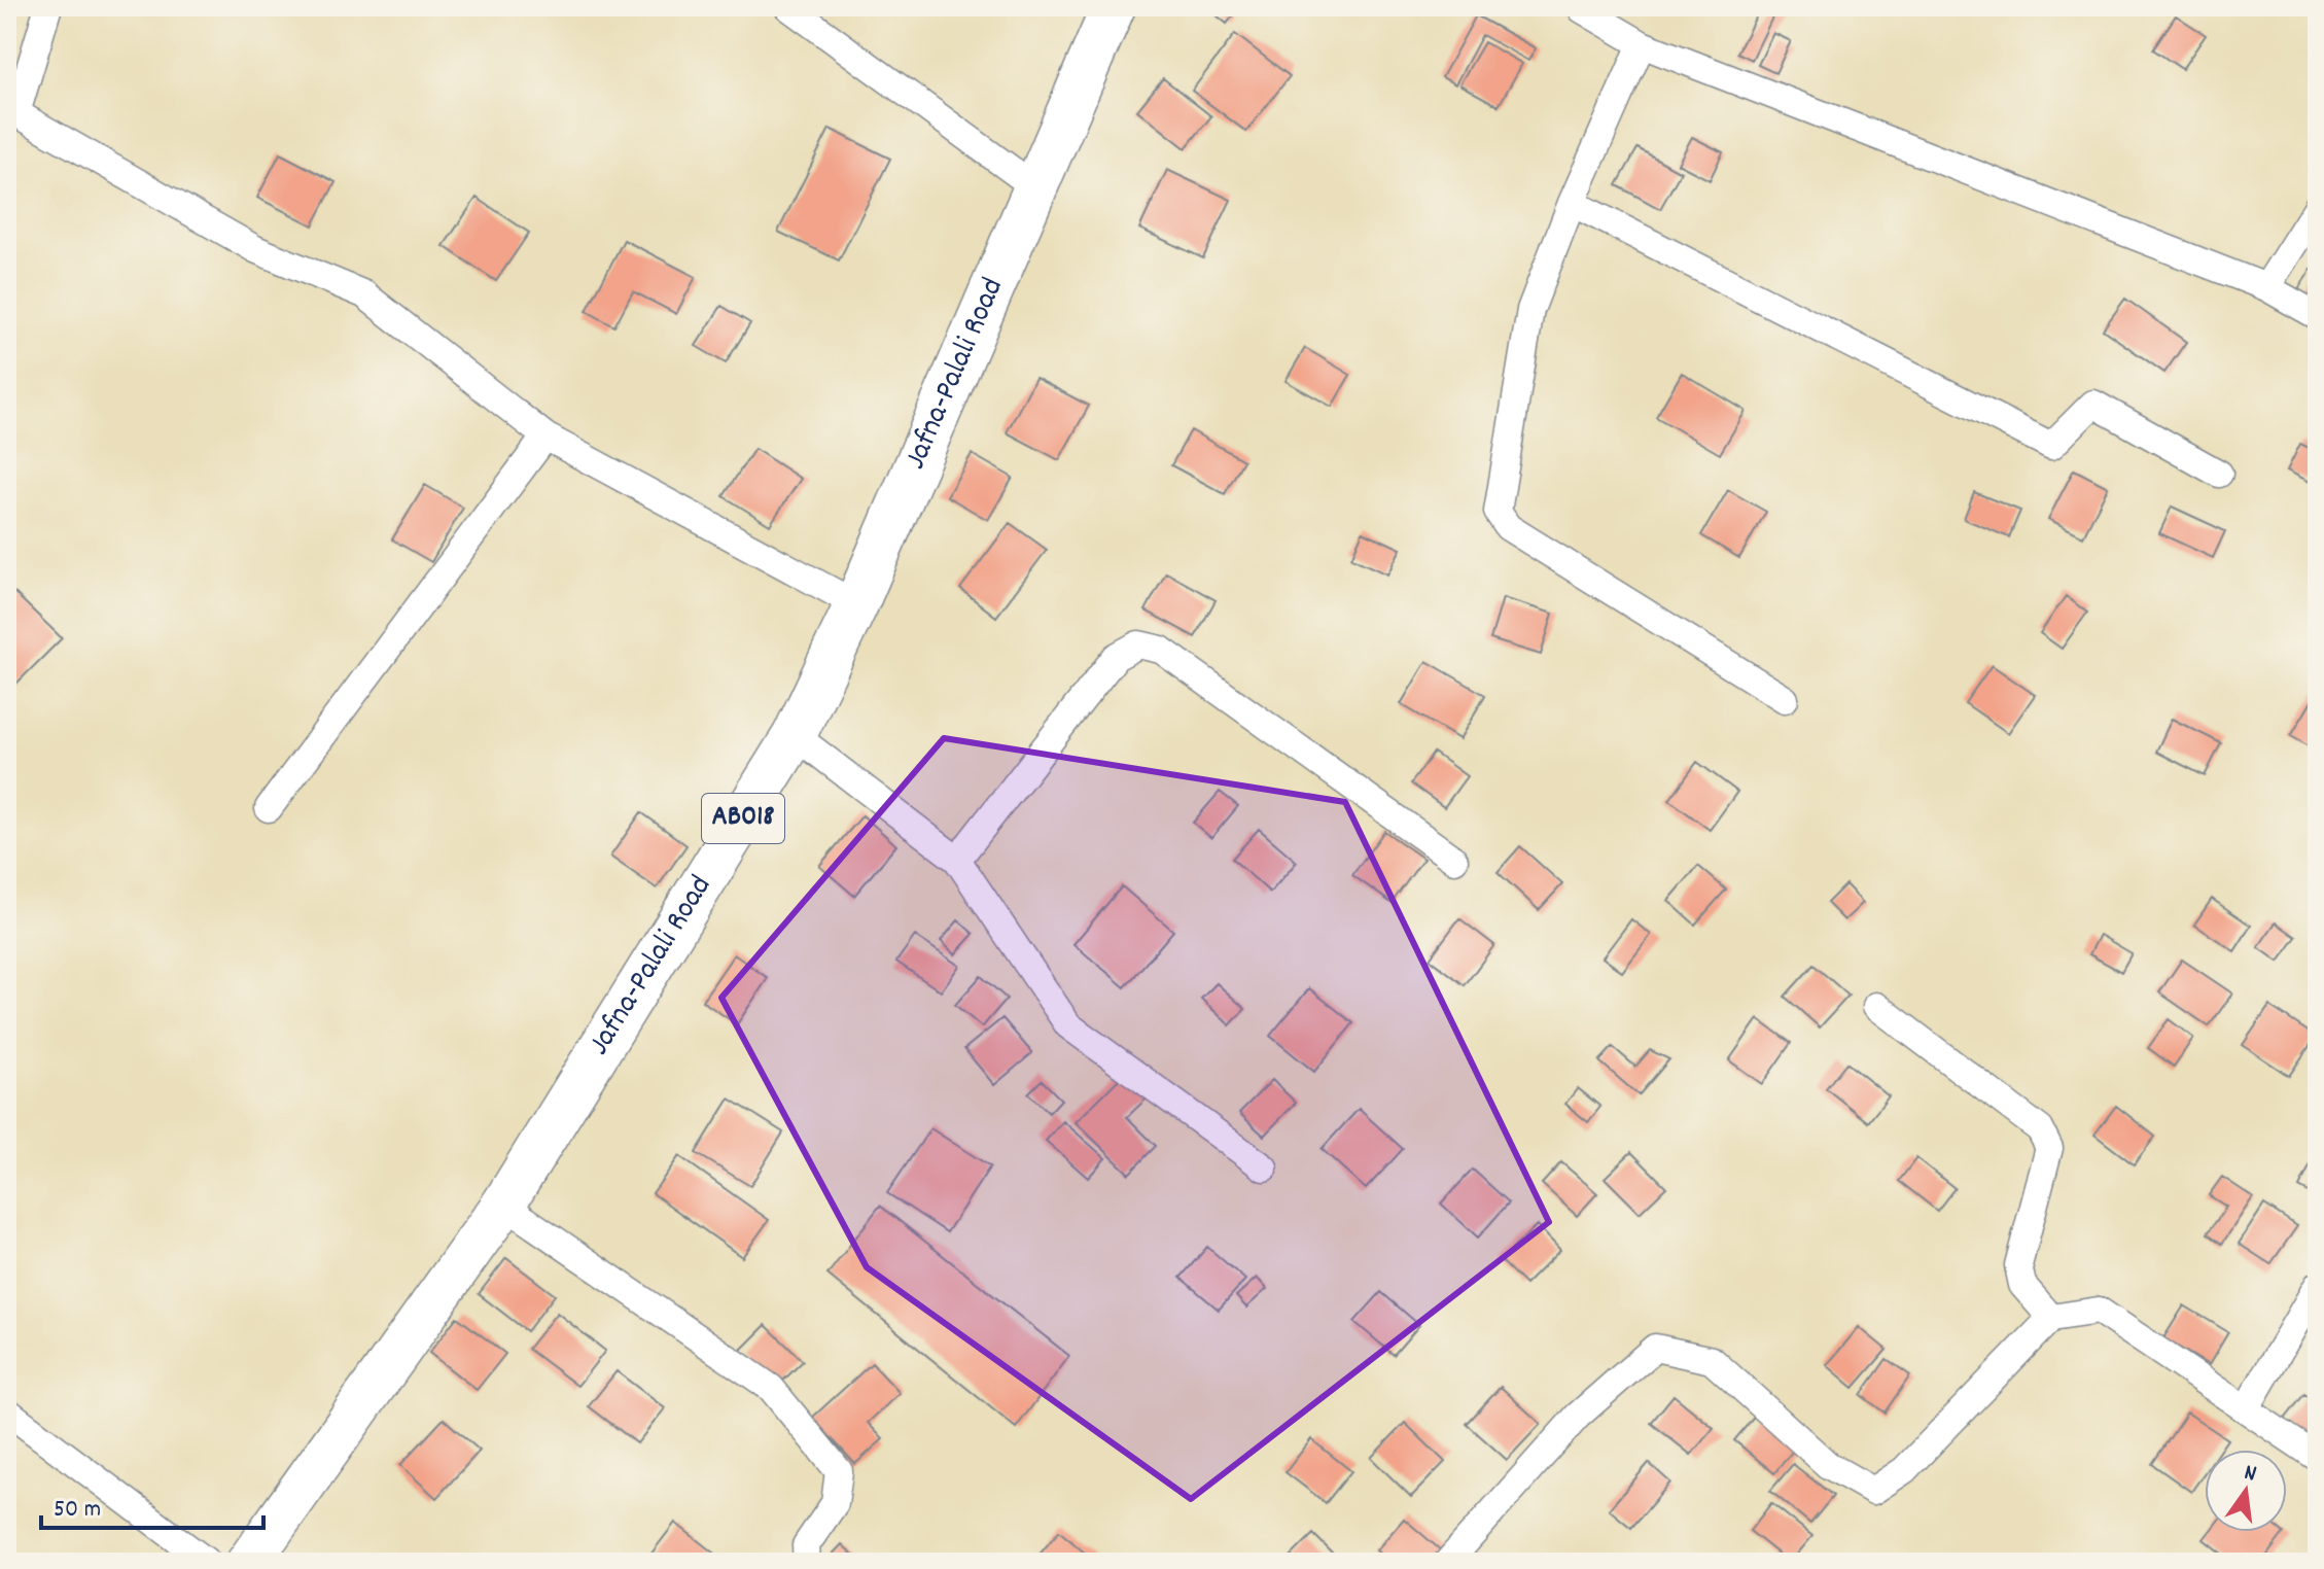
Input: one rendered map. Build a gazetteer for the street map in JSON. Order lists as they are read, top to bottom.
{
  "streets": {
    "main road": ["Jafna-Palali Road", "AB018"]
  },
  "scale_bar": "50 m",
  "north": "top"
}
